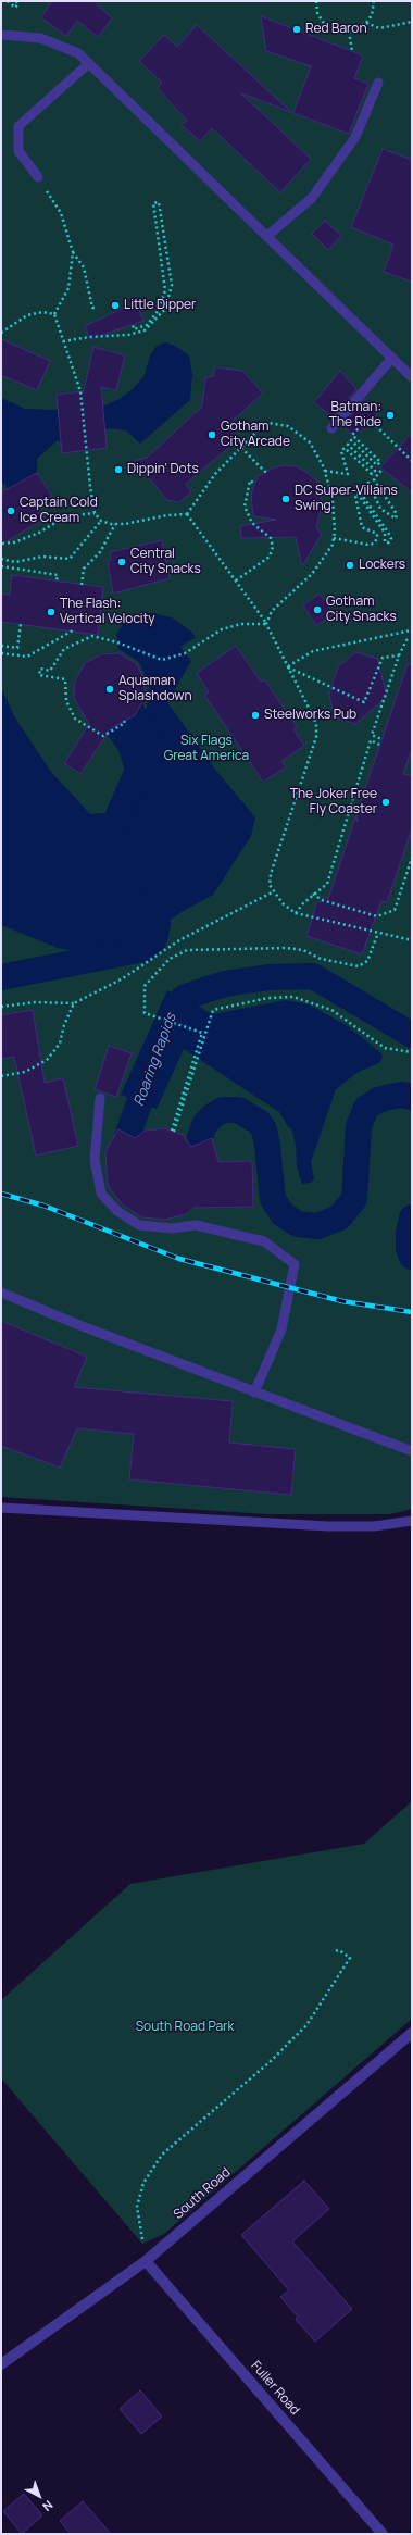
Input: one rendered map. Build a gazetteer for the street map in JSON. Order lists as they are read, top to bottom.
{
  "streets": {
    "street": ["South Road", "Fuller Road"]
  },
  "crossings": [
    ["South Road", "Fuller Road"]
  ],
  "water": ["Roaring Rapids"],
  "parks": ["Six Flags Great America", "South Road Park"],
  "places": [
    "Red Baron",
    "Little Dipper",
    "Batman: The Ride",
    "Gotham City Arcade",
    "Dippin' Dots",
    "DC Super-Villains Swing",
    "Captain Cold Ice Cream",
    "Central City Snacks",
    "Lockers",
    "Gotham City Snacks",
    "The Flash: Vertical Velocity",
    "Aquaman Splashdown",
    "Steelworks Pub",
    "The Joker Free Fly Coaster"
  ],
  "north": "bottom right"
}
